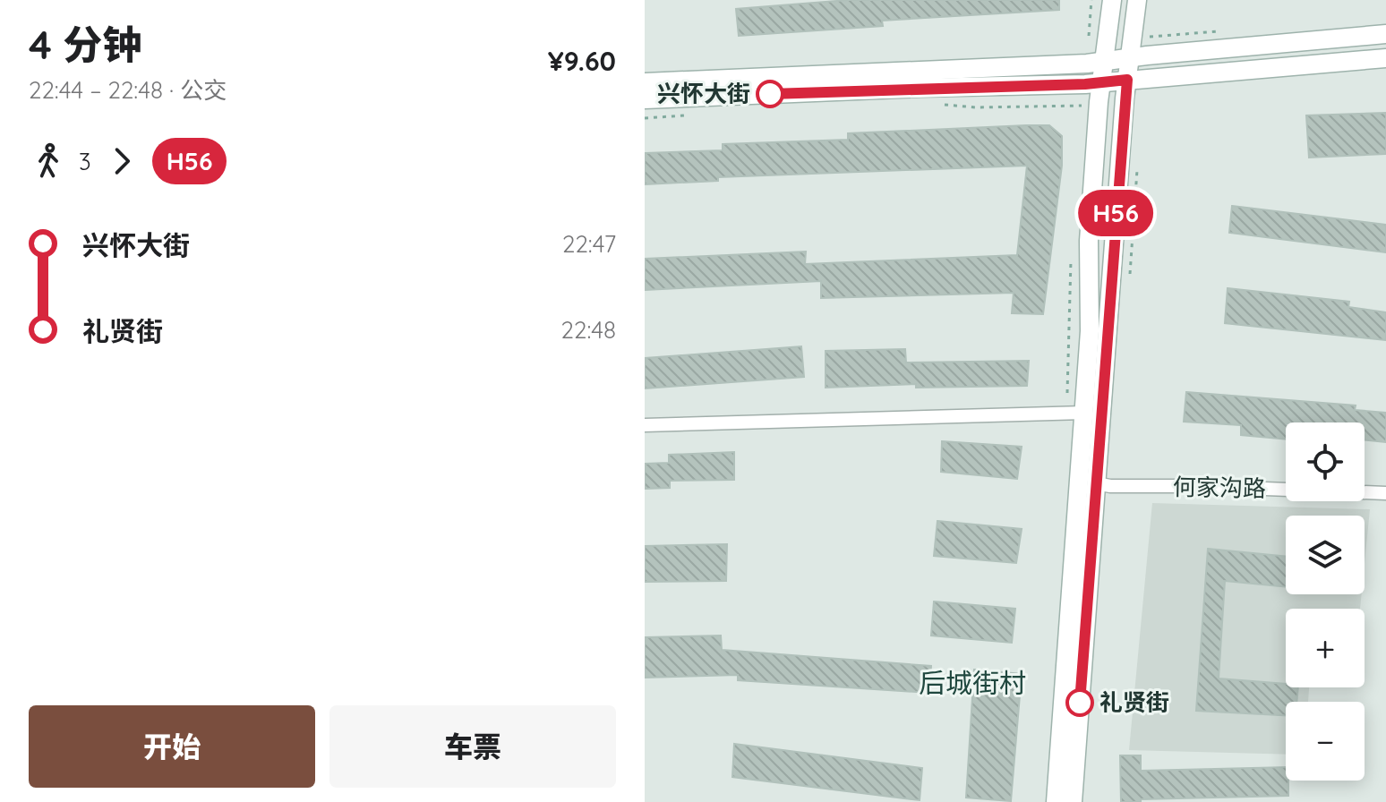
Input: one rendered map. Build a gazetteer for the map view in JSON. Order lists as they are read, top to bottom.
{
  "streets": {
    "street": ["何家沟路"]
  },
  "districts": ["后城街村"],
  "places": ["兴怀大街", "礼贤街"],
  "lines": ["bus line H56"],
  "page": {
    "heading": ["4 分钟", "22:44 – 22:48 · 公交", "¥9.60"],
    "on_map": "H56",
    "legs": ["3", "H56"],
    "list": [
      {
        "name": "兴怀大街",
        "value": "22:47"
      },
      {
        "name": "礼贤街",
        "value": "22:48"
      }
    ],
    "map_buttons": ["+", "−"],
    "buttons": ["开始", "车票"]
  }
}
